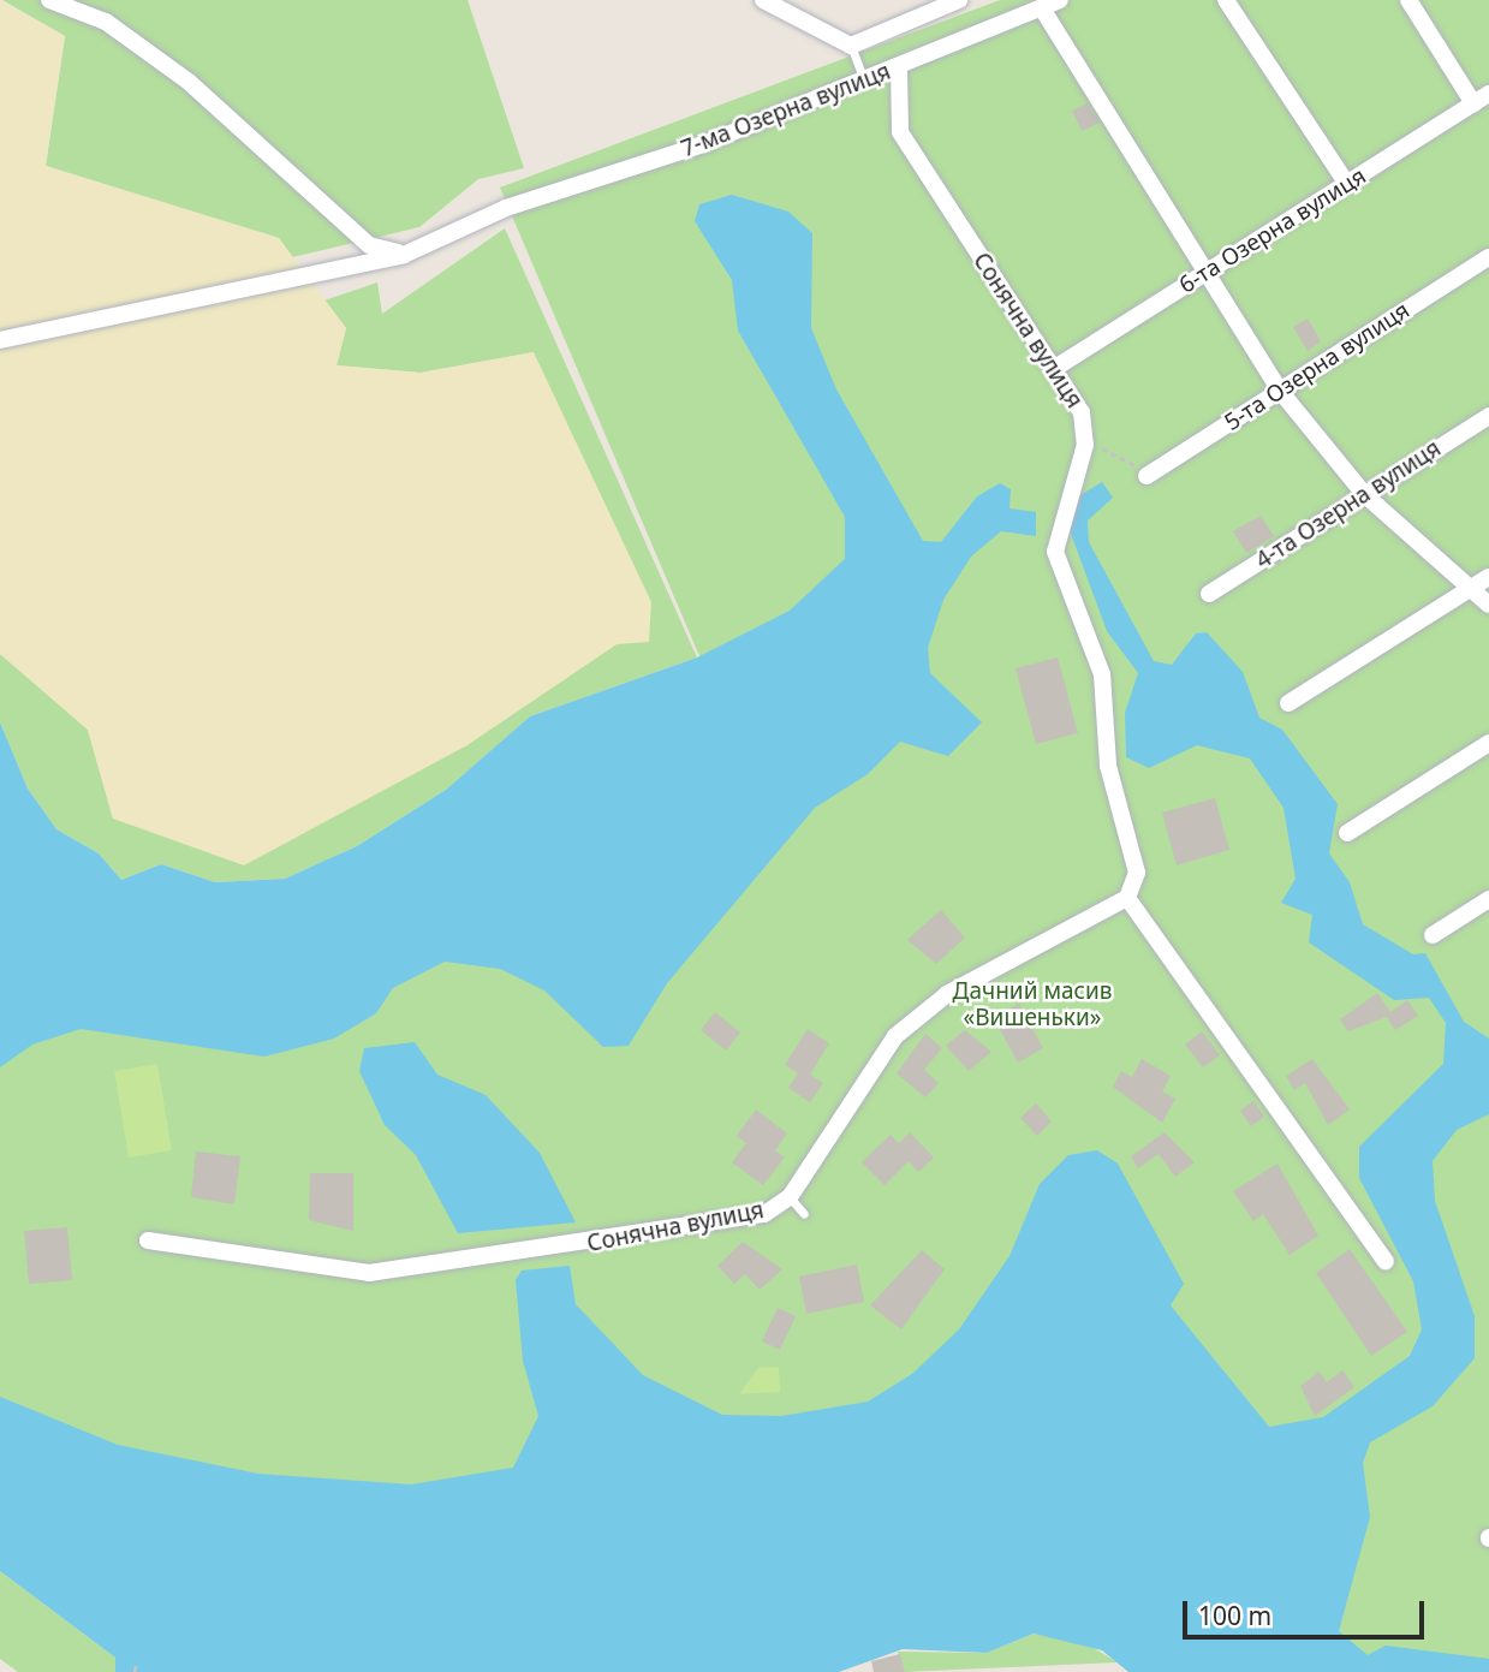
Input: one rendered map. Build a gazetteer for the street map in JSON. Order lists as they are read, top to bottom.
{
  "streets": {
    "street": [
      "7-ма Озерна вулиця",
      "6-та Озерна вулиця",
      "Сонячна вулиця",
      "5-та Озерна вулиця",
      "4-та Озерна вулиця"
    ]
  },
  "crossings": [
    ["7-ма Озерна вулиця", "Сонячна вулиця"],
    ["6-та Озерна вулиця", "Сонячна вулиця"]
  ],
  "parks": ["Дачний масив «Вишеньки»"],
  "scale_bar": "100 m"
}
